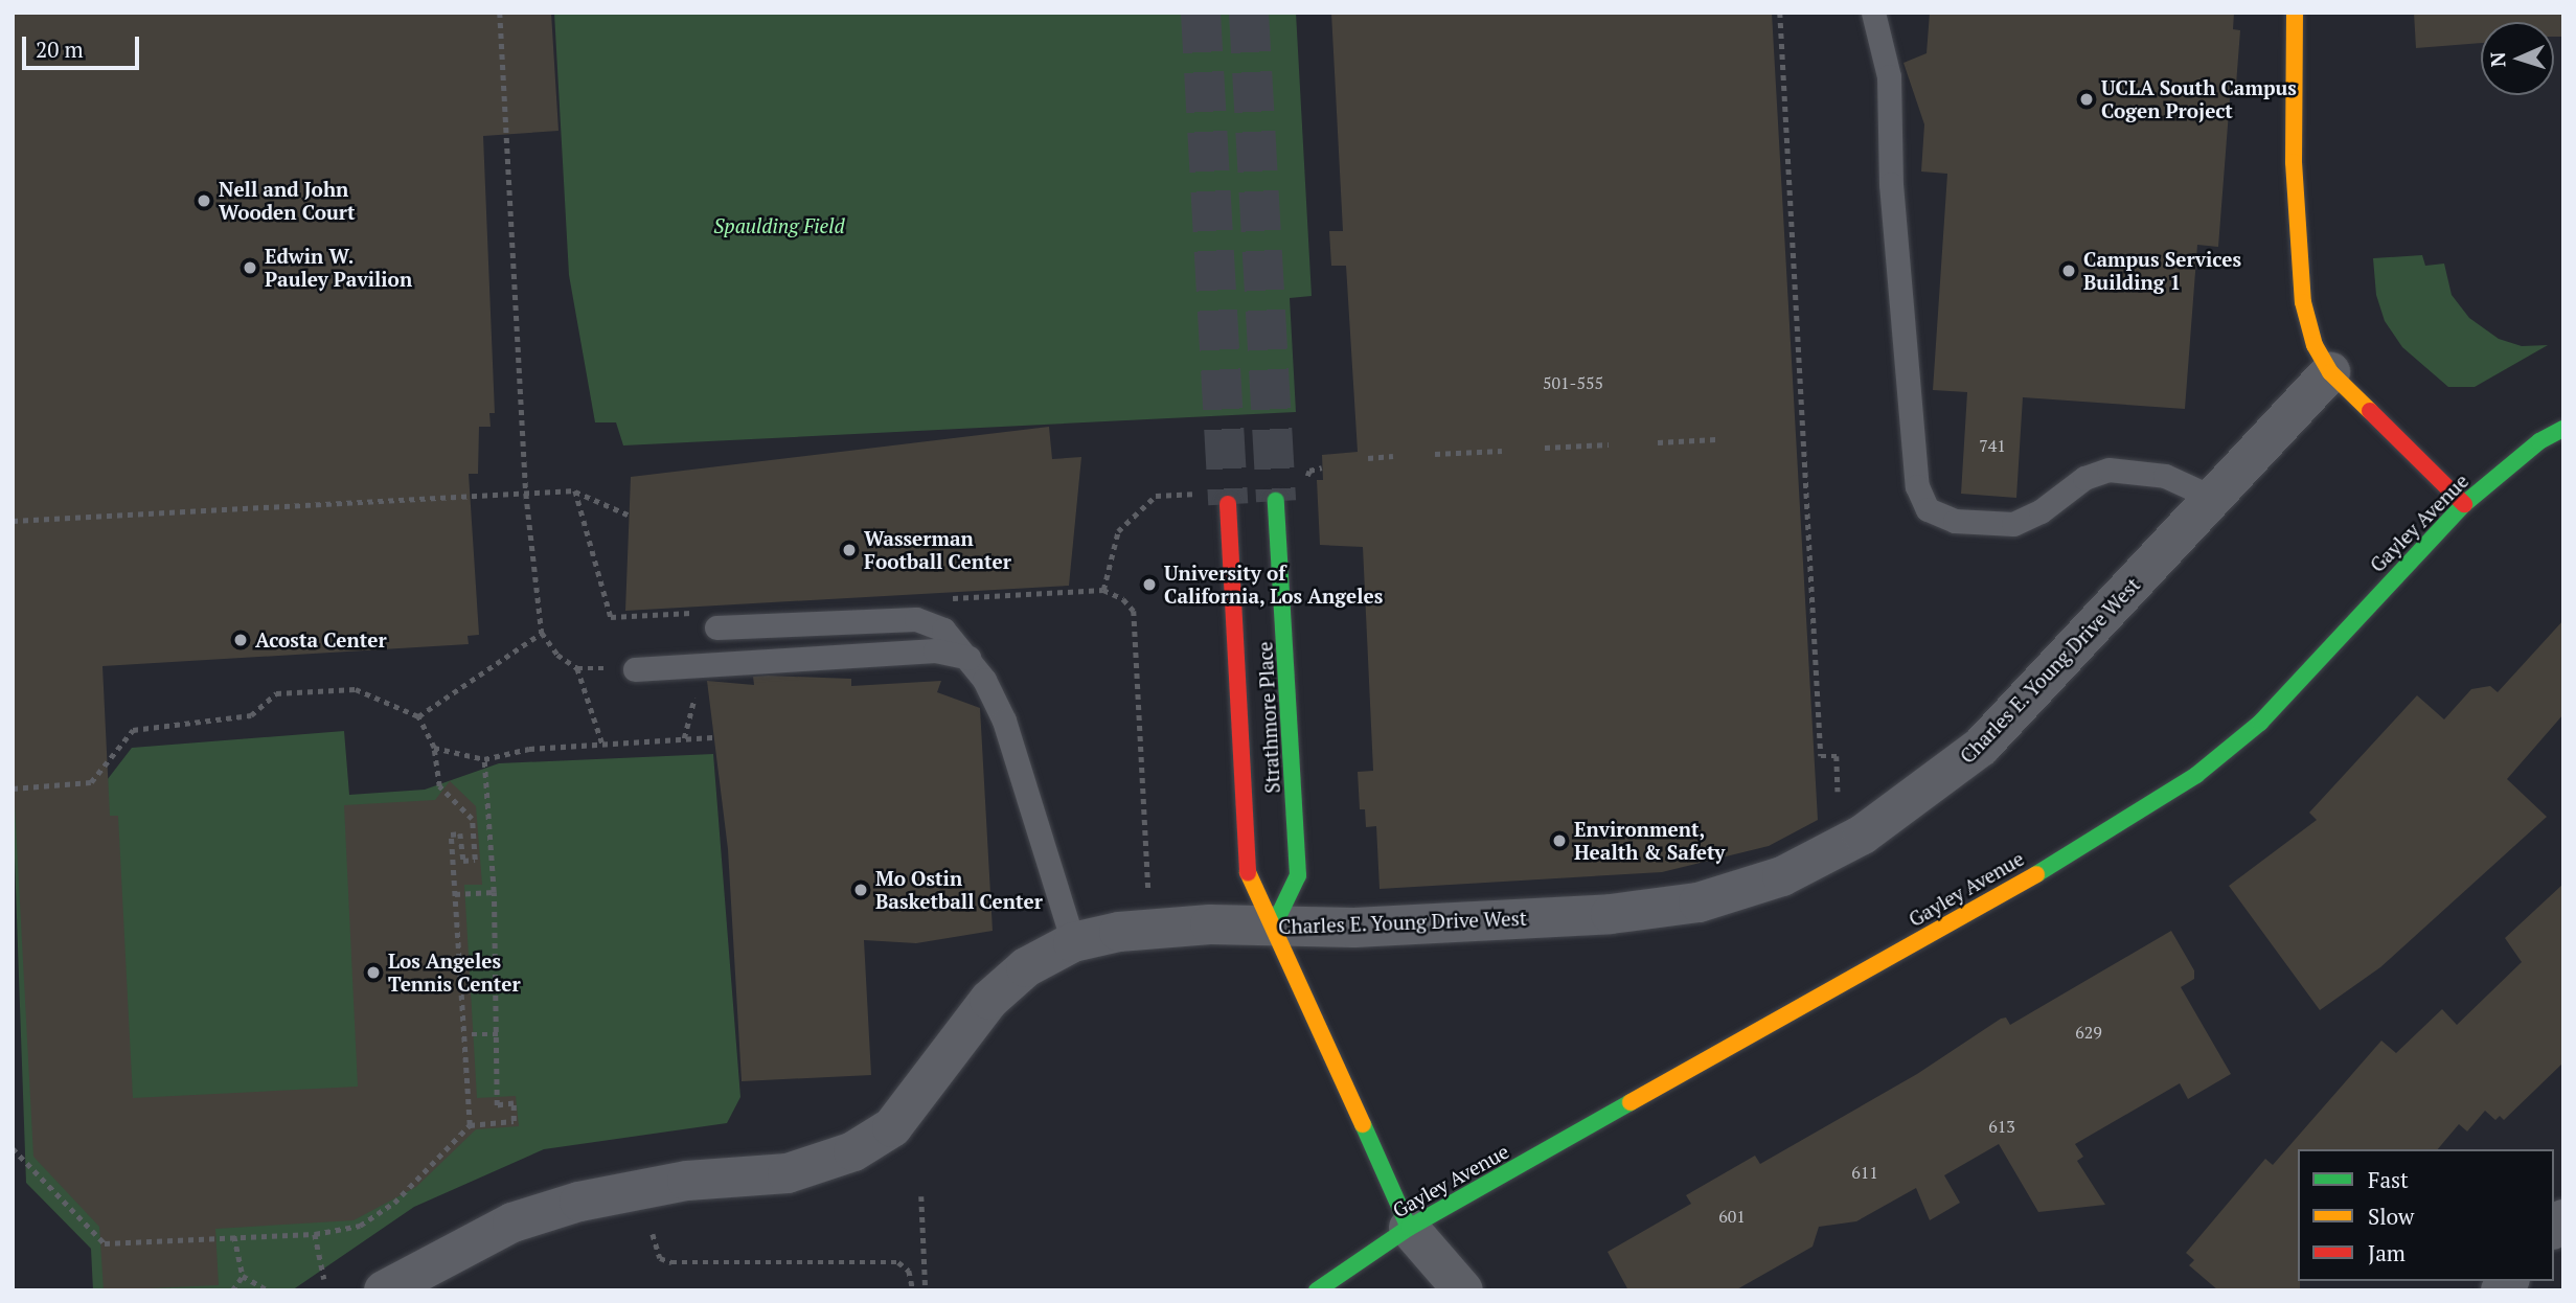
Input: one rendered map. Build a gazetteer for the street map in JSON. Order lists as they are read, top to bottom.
{
  "streets": {
    "street": ["Gayley Avenue", "Charles E. Young Drive West", "Strathmore Place"]
  },
  "crossings": [
    ["Gayley Avenue", "Strathmore Place"],
    ["Charles E. Young Drive West", "Strathmore Place"]
  ],
  "parks": ["Spaulding Field"],
  "places": [
    "UCLA South Campus Cogen Project",
    "Nell and John Wooden Court",
    "Edwin W. Pauley Pavilion",
    "Campus Services Building 1",
    "Wasserman Football Center",
    "University of California, Los Angeles",
    "Acosta Center",
    "Environment, Health & Safety",
    "Mo Ostin Basketball Center",
    "Los Angeles Tennis Center"
  ],
  "house_numbers": [
    "501-555",
    "741",
    "629",
    "613",
    "611",
    "601"
  ],
  "legend": ["Fast", "Slow", "Jam"],
  "scale_bar": "20 m",
  "north": "left"
}
